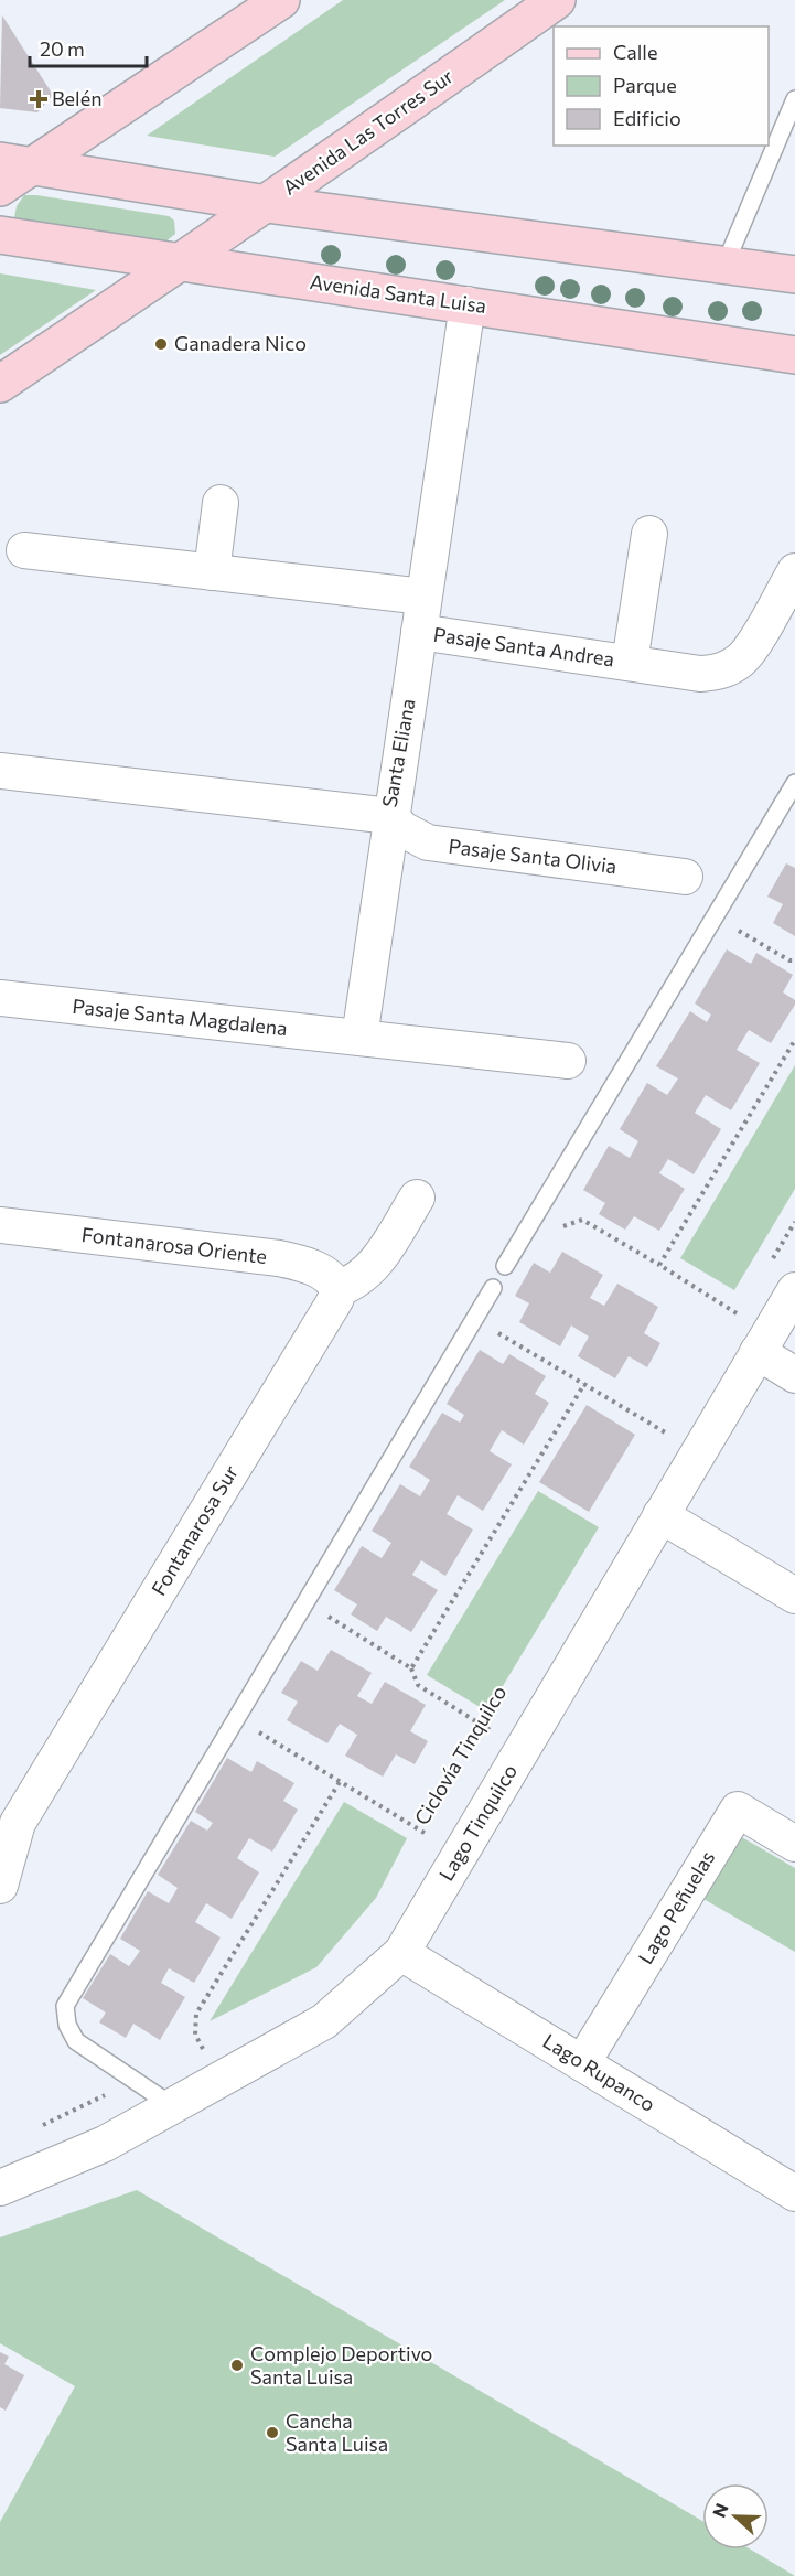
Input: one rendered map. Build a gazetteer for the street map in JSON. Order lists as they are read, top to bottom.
{
  "streets": {
    "main road": ["Avenida Las Torres Sur", "Avenida Santa Luisa"],
    "street": [
      "Pasaje Santa Andrea",
      "Santa Eliana",
      "Pasaje Santa Olivia",
      "Pasaje Santa Magdalena",
      "Fontanarosa Oriente",
      "Fontanarosa Sur",
      "Lago Tinquilco",
      "Lago Peñuelas",
      "Lago Rupanco"
    ],
    "path": ["Ciclovía Tinquilco"]
  },
  "crossings": [
    ["Avenida Las Torres Sur", "Avenida Santa Luisa"],
    ["Avenida Santa Luisa", "Santa Eliana"],
    ["Pasaje Santa Andrea", "Santa Eliana"],
    ["Santa Eliana", "Pasaje Santa Olivia"],
    ["Fontanarosa Oriente", "Fontanarosa Sur"],
    ["Lago Tinquilco", "Lago Rupanco"],
    ["Lago Peñuelas", "Lago Rupanco"]
  ],
  "places": {
    "health": ["Belén"],
    "other": ["Ganadera Nico", "Complejo Deportivo Santa Luisa", "Cancha Santa Luisa"]
  },
  "legend": ["Calle", "Parque", "Edificio"],
  "scale_bar": "20 m",
  "north": "left"
}
